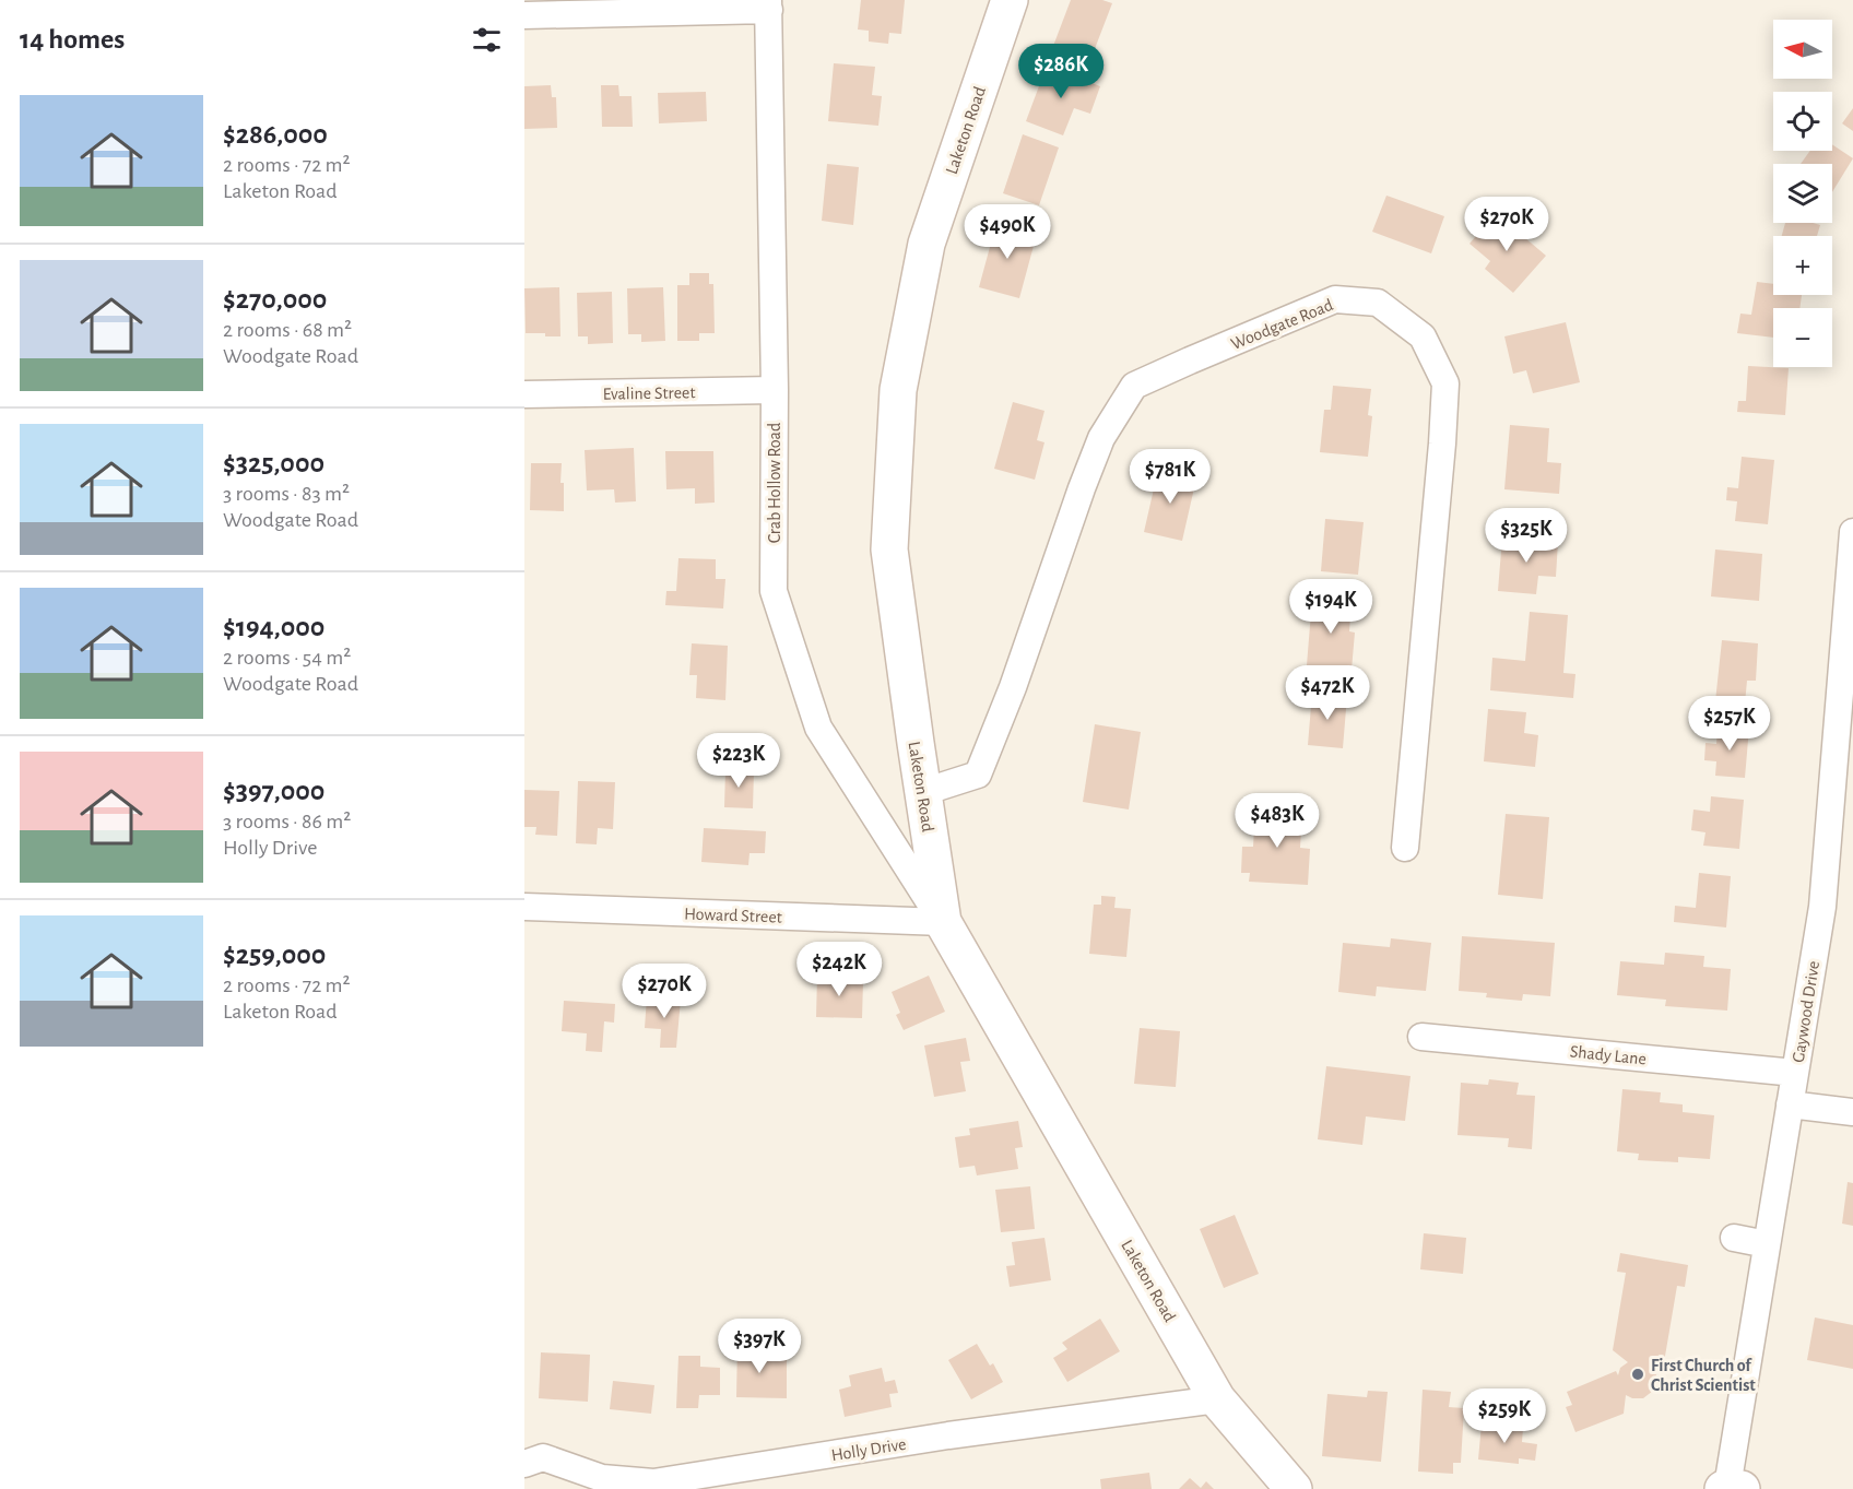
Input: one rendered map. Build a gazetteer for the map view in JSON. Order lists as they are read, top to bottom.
{
  "streets": {
    "street": [
      "Laketon Road",
      "Woodgate Road",
      "Evaline Street",
      "Crab Hollow Road",
      "Howard Street",
      "Gaywood Drive",
      "Shady Lane",
      "Holly Drive"
    ]
  },
  "crossings": [
    ["Laketon Road", "Woodgate Road"],
    ["Laketon Road", "Crab Hollow Road"],
    ["Laketon Road", "Howard Street"],
    ["Laketon Road", "Holly Drive"],
    ["Evaline Street", "Crab Hollow Road"],
    ["Crab Hollow Road", "Howard Street"],
    ["Gaywood Drive", "Shady Lane"]
  ],
  "places": ["First Church of Christ Scientist"],
  "north": "left",
  "page": {
    "heading": "14 homes",
    "map_buttons": ["+", "−"],
    "price": [
      "$286K",
      "$270K",
      "$490K",
      "$781K",
      "$325K",
      "$194K",
      "$472K",
      "$257K",
      "$223K",
      "$483K",
      "$242K",
      "$270K",
      "$397K",
      "$259K"
    ],
    "list": [
      {
        "name": "$286,000",
        "note": "2 rooms · 72 m² · Laketon Road"
      },
      {
        "name": "$270,000",
        "note": "2 rooms · 68 m² · Woodgate Road"
      },
      {
        "name": "$325,000",
        "note": "3 rooms · 83 m² · Woodgate Road"
      },
      {
        "name": "$194,000",
        "note": "2 rooms · 54 m² · Woodgate Road"
      },
      {
        "name": "$397,000",
        "note": "3 rooms · 86 m² · Holly Drive"
      },
      {
        "name": "$259,000",
        "note": "2 rooms · 72 m² · Laketon Road"
      }
    ]
  }
}
